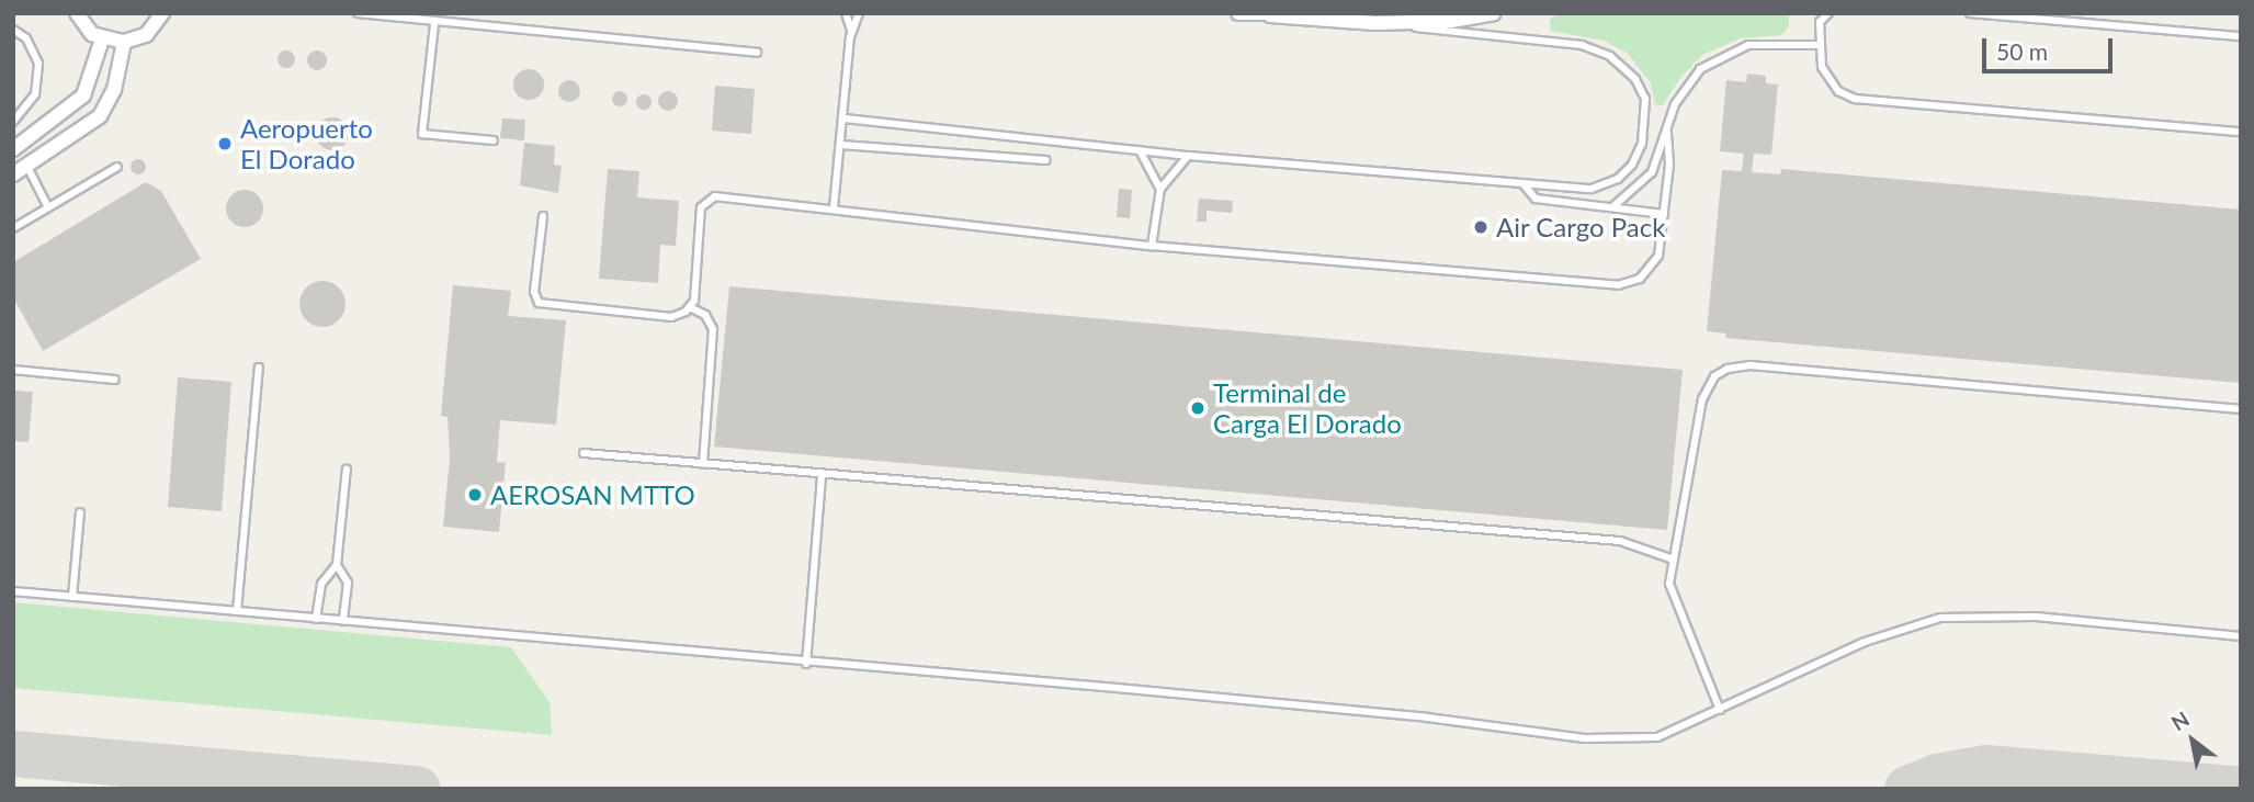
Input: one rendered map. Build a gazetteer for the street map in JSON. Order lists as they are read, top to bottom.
{
  "places": [
    "Aeropuerto El Dorado",
    "Air Cargo Pack",
    "Terminal de Carga El Dorado",
    "AEROSAN MTTO"
  ],
  "scale_bar": "50 m",
  "north": "top left"
}
